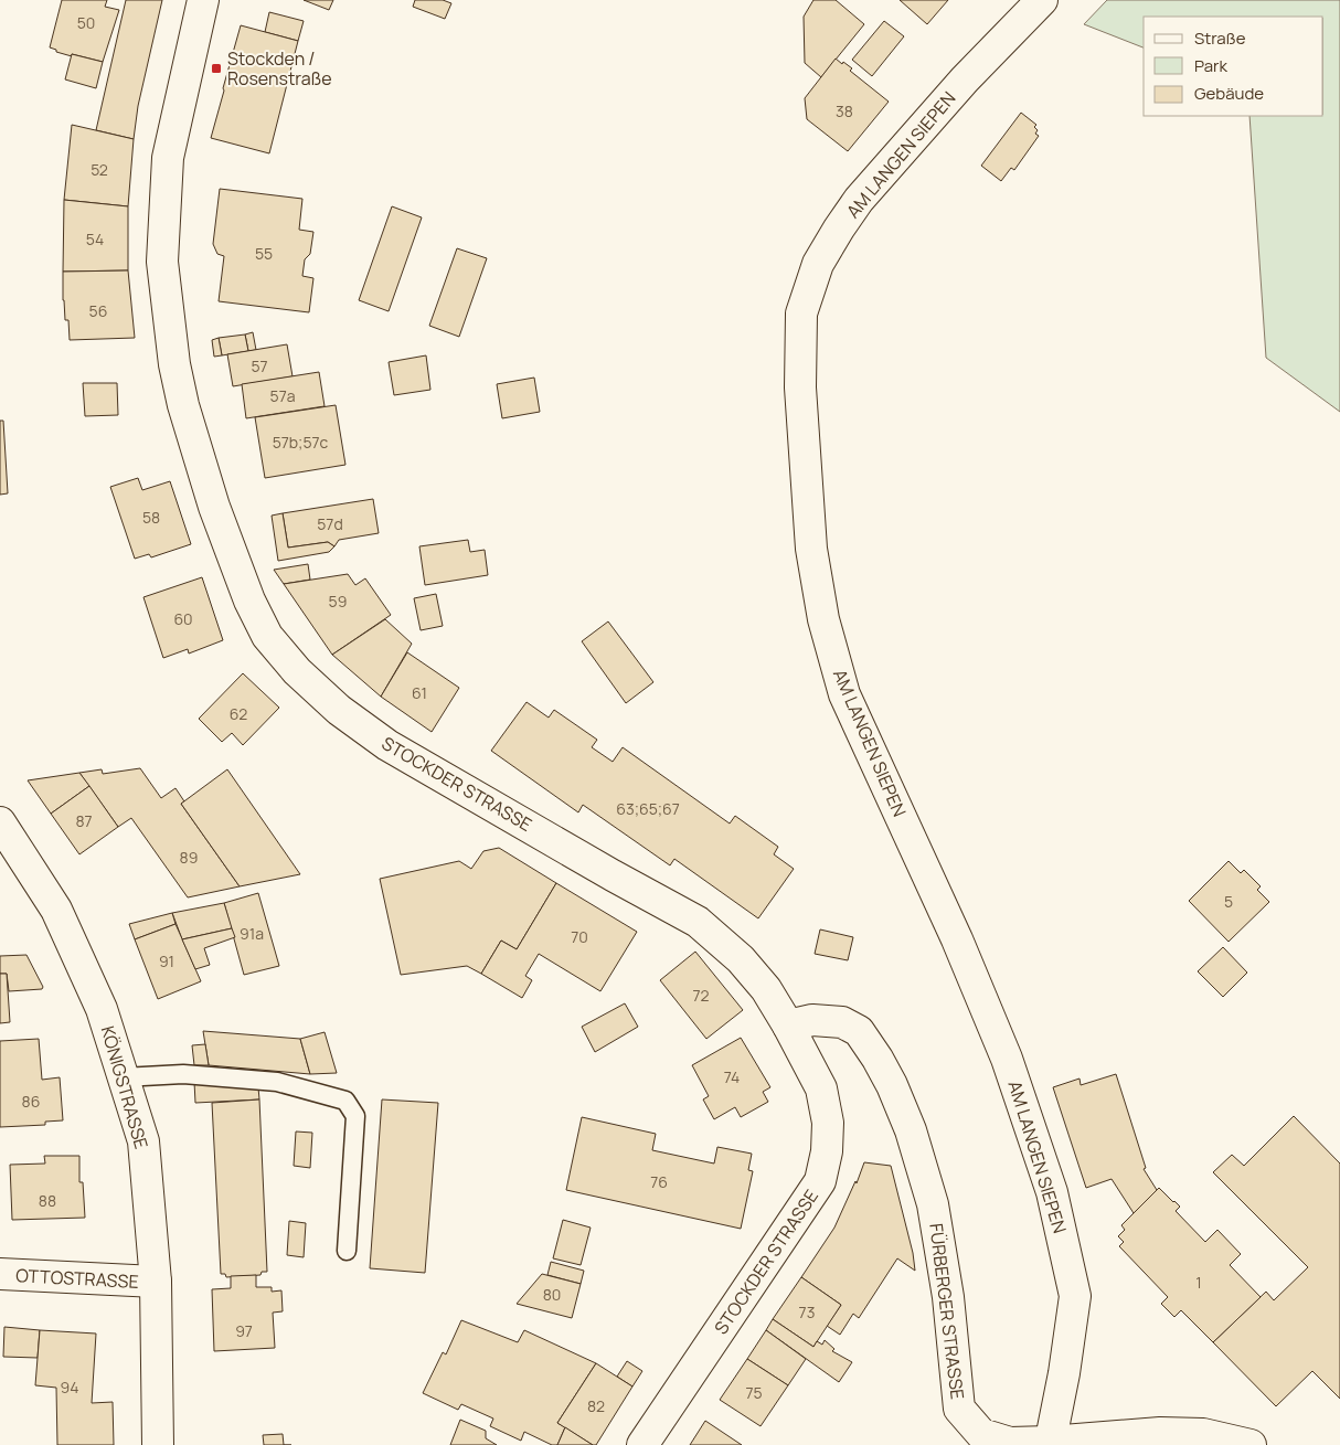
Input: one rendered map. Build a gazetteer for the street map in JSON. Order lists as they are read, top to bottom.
{
  "streets": {
    "street": [
      "AM LANGEN SIEPEN",
      "STOCKDER STRASSE",
      "KÖNIGSTRASSE",
      "OTTOSTRASSE",
      "FÜRBERGER STRASSE"
    ]
  },
  "crossings": [
    ["AM LANGEN SIEPEN", "FÜRBERGER STRASSE"],
    ["STOCKDER STRASSE", "FÜRBERGER STRASSE"],
    ["KÖNIGSTRASSE", "OTTOSTRASSE"]
  ],
  "places": {
    "transit": ["Stockden / Rosenstraße"]
  },
  "house_numbers": [
    "50",
    "38",
    "52",
    "54",
    "55",
    "56",
    "57",
    "57a",
    "57b;57c",
    "58",
    "57d",
    "59",
    "60",
    "61",
    "62",
    "63;65;67",
    "87",
    "89",
    "5",
    "91a",
    "70",
    "91",
    "72",
    "74",
    "86",
    "76",
    "88",
    "1",
    "80",
    "73",
    "97",
    "94",
    "75",
    "82"
  ],
  "legend": ["Straße", "Park", "Gebäude"]
}
